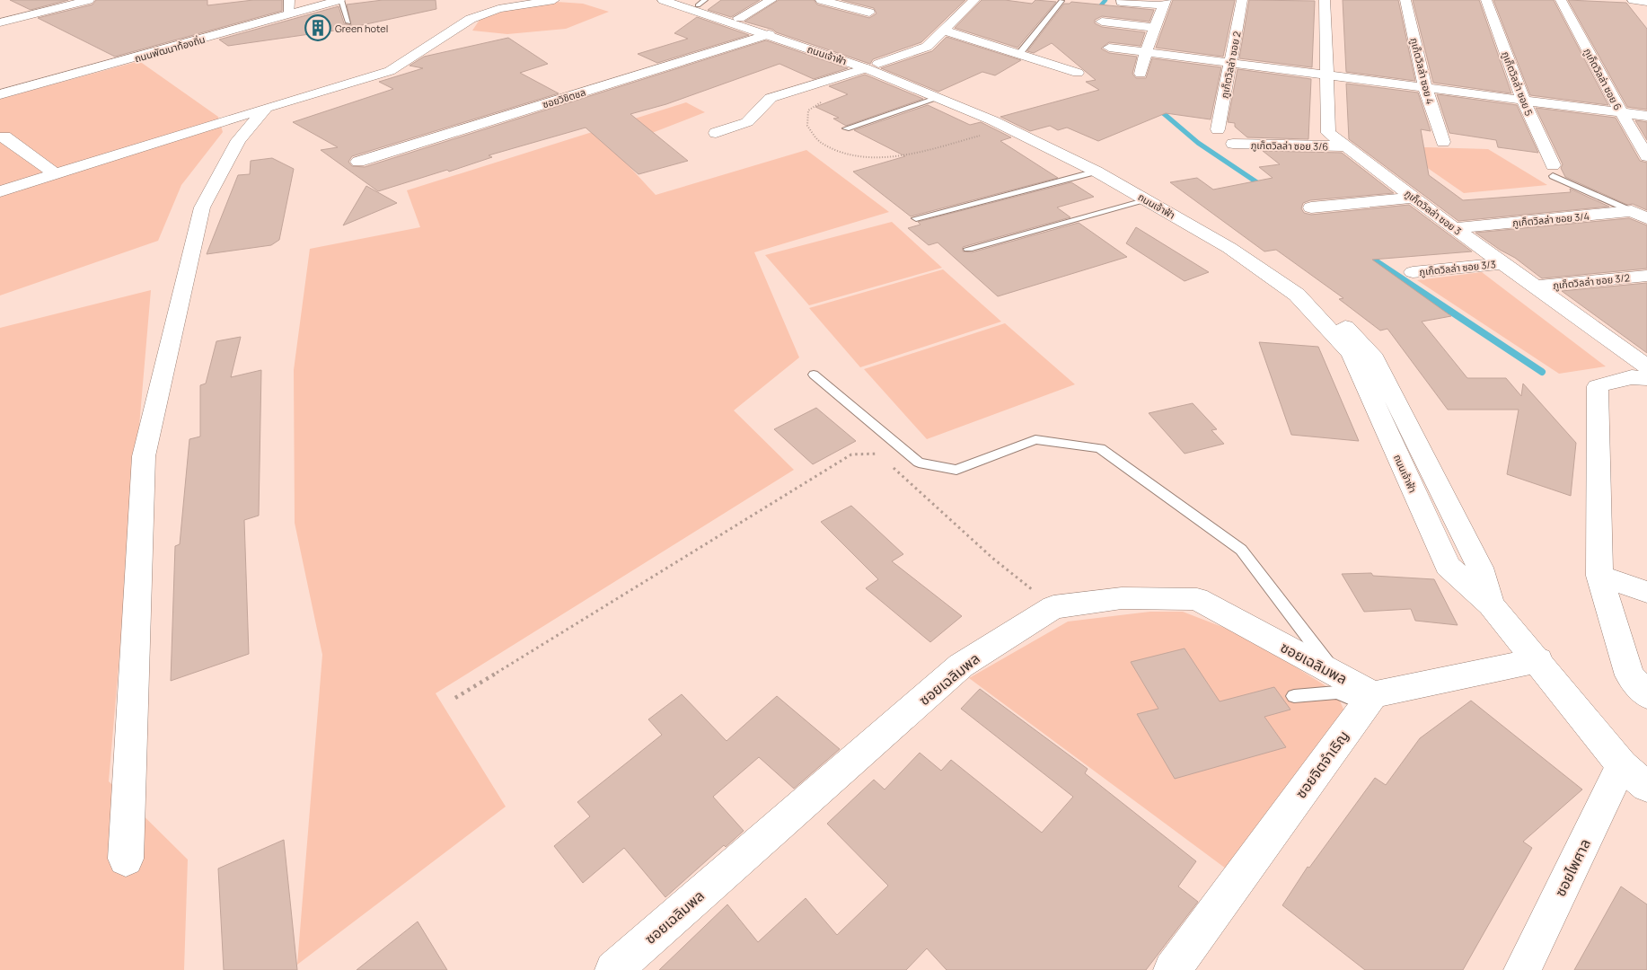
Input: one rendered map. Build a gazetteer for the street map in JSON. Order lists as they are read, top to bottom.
{
  "streets": {
    "street": [
      "ถนนพัฒนาท้องถิ่น",
      "ถนนเจ้าฟ้า",
      "ภูเก็ตวิลล่า ซอย 2",
      "ภูเก็ตวิลล่า ซอย 4",
      "ภูเก็ตวิลล่า ซอย 6",
      "ภูเก็ตวิลล่า ซอย 5",
      "ซอยวิชิตชล",
      "ภูเก็ตวิลล่า ซอย 3/6",
      "ภูเก็ตวิลล่า ซอย 3",
      "ภูเก็ตวิลล่า ซอย 3/4",
      "ภูเก็ตวิลล่า ซอย 3/3",
      "ภูเก็ตวิลล่า ซอย 3/2",
      "ซอยเฉลิมพล",
      "ซอยจิตจำเริญ",
      "ซอยไพศาล"
    ]
  },
  "crossings": [
    ["ถนนเจ้าฟ้า", "ซอยวิชิตชล"],
    ["ถนนเจ้าฟ้า", "ซอยไพศาล"],
    ["ภูเก็ตวิลล่า ซอย 3/6", "ภูเก็ตวิลล่า ซอย 3"],
    ["ภูเก็ตวิลล่า ซอย 3", "ภูเก็ตวิลล่า ซอย 3/4"],
    ["ภูเก็ตวิลล่า ซอย 3", "ภูเก็ตวิลล่า ซอย 3/3"],
    ["ภูเก็ตวิลล่า ซอย 3", "ภูเก็ตวิลล่า ซอย 3/2"],
    ["ซอยเฉลิมพล", "ซอยจิตจำเริญ"]
  ],
  "places": {
    "building": ["Green hotel"]
  }
}
